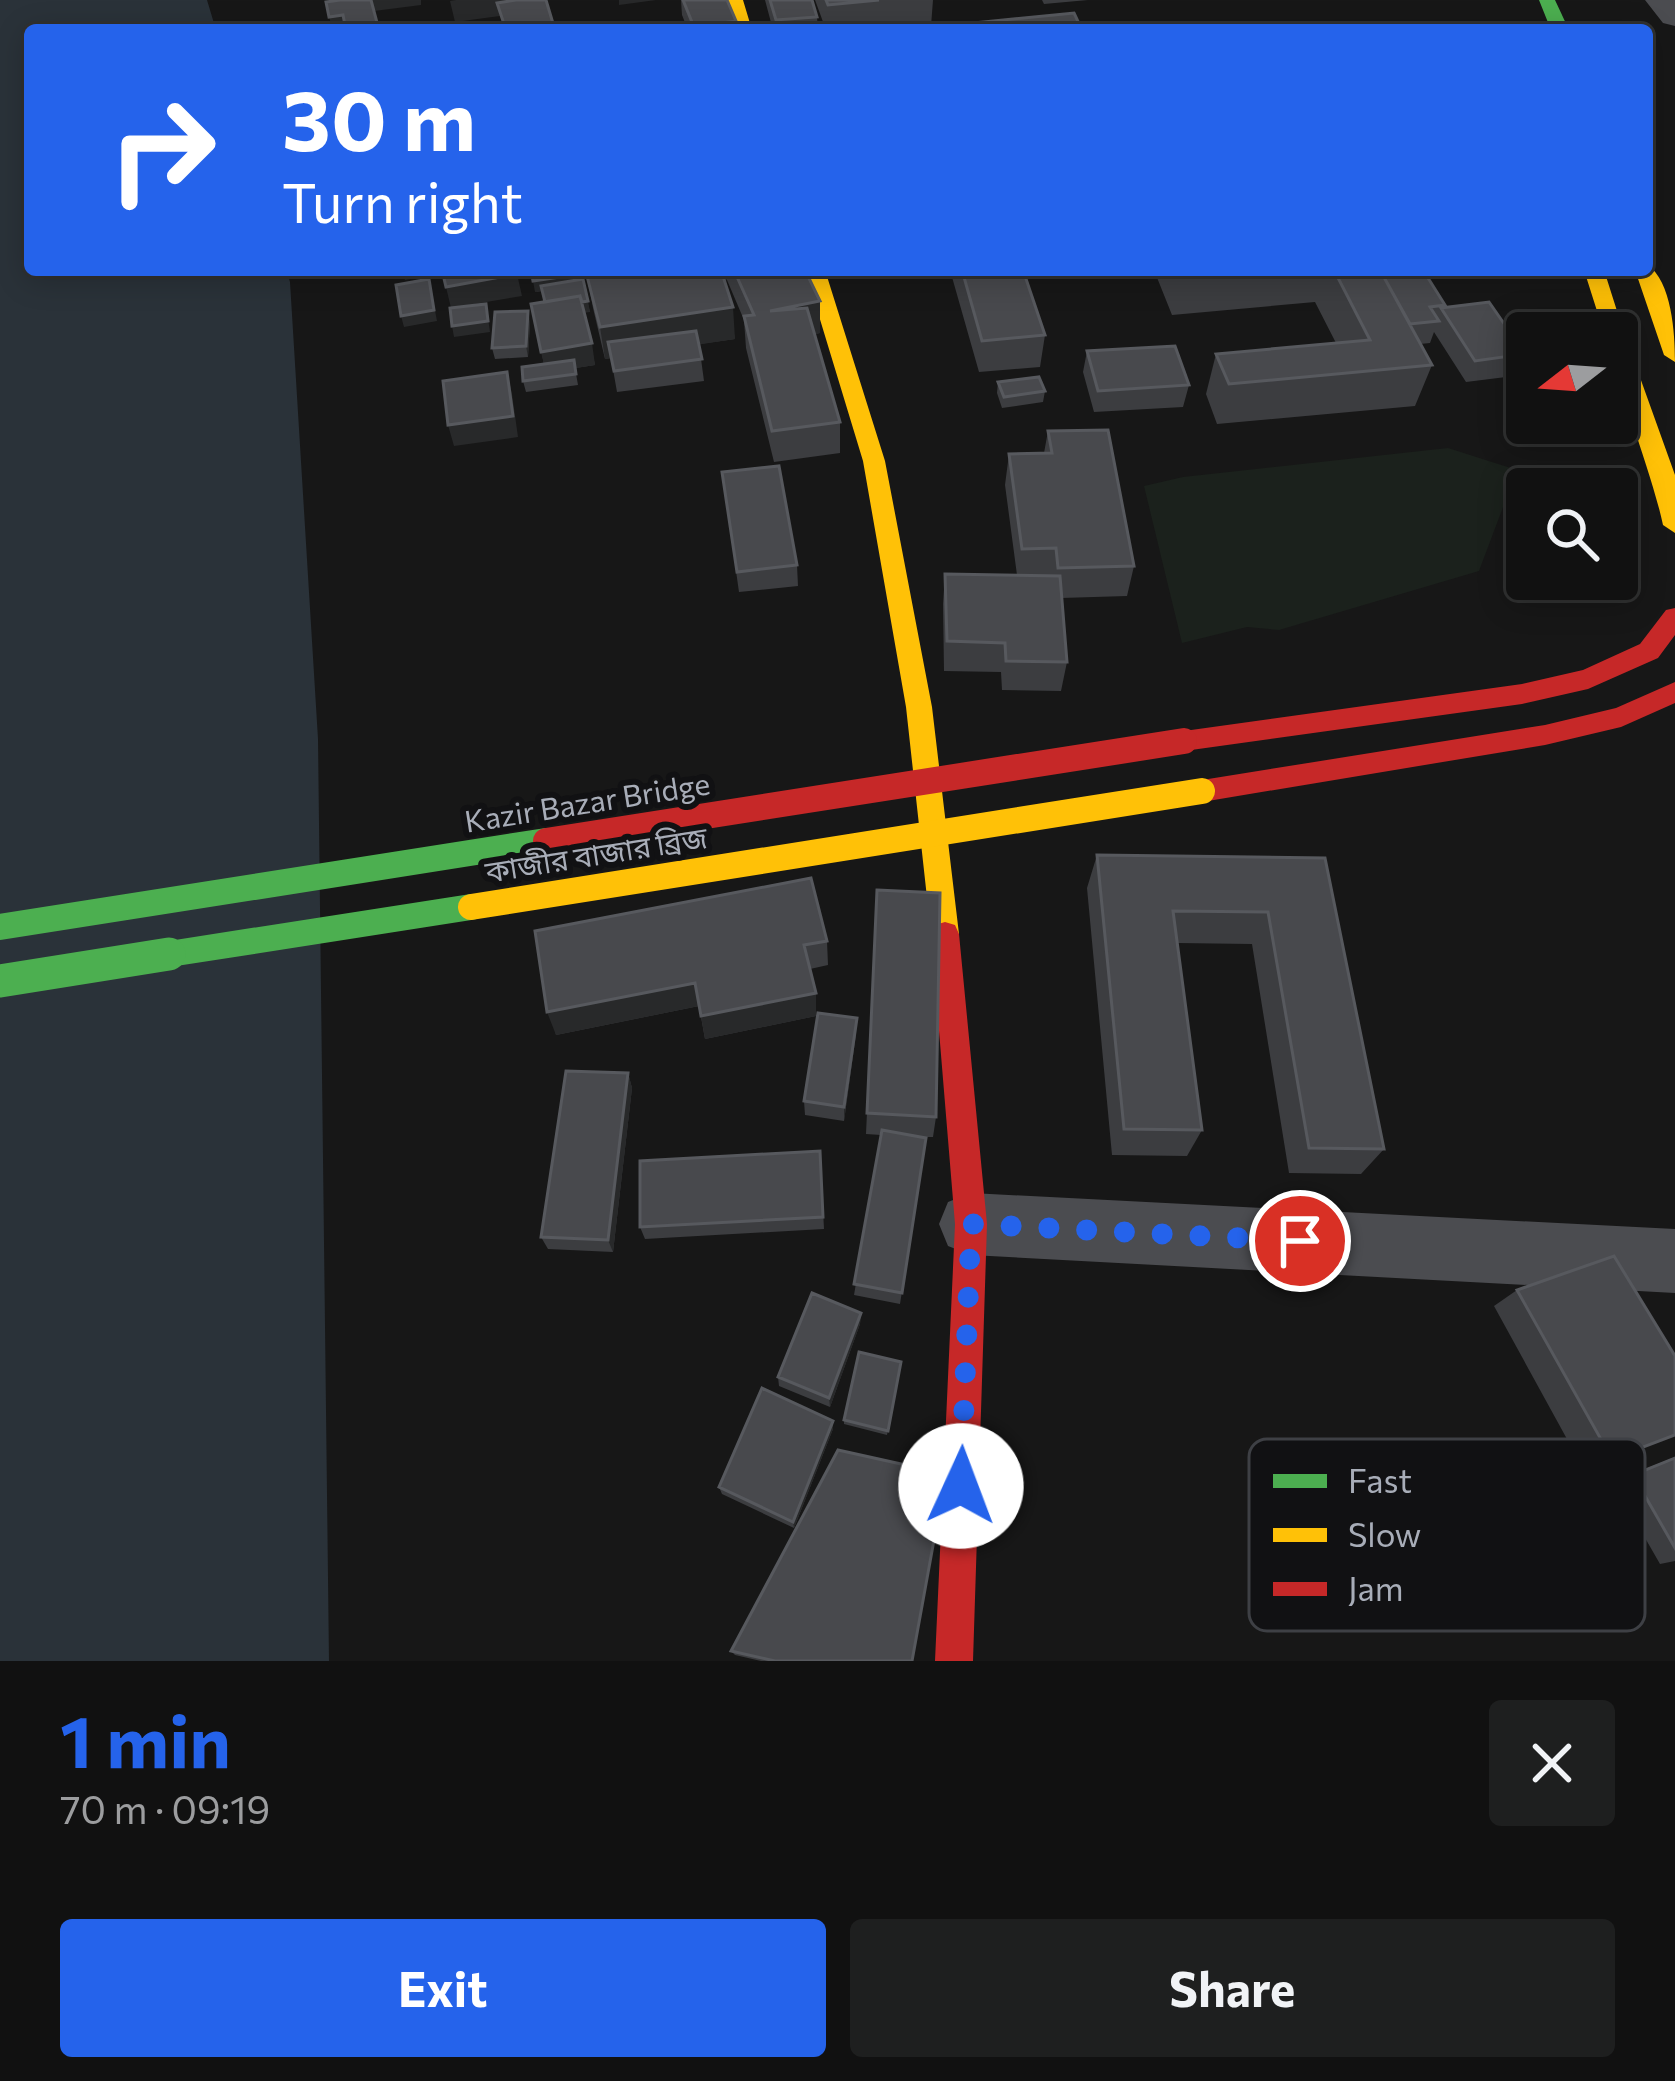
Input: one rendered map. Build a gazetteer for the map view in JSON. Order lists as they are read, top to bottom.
{
  "streets": {
    "main road": ["Kazir Bazar Bridge", "কাজীর বাজার ব্রিজ"]
  },
  "legend": ["Fast", "Slow", "Jam"],
  "north": "left",
  "page": {
    "turn": ["30 m", "Turn right"],
    "heading": ["1 min", "70 m · 09:19"],
    "buttons": ["Exit", "Share"]
  }
}
